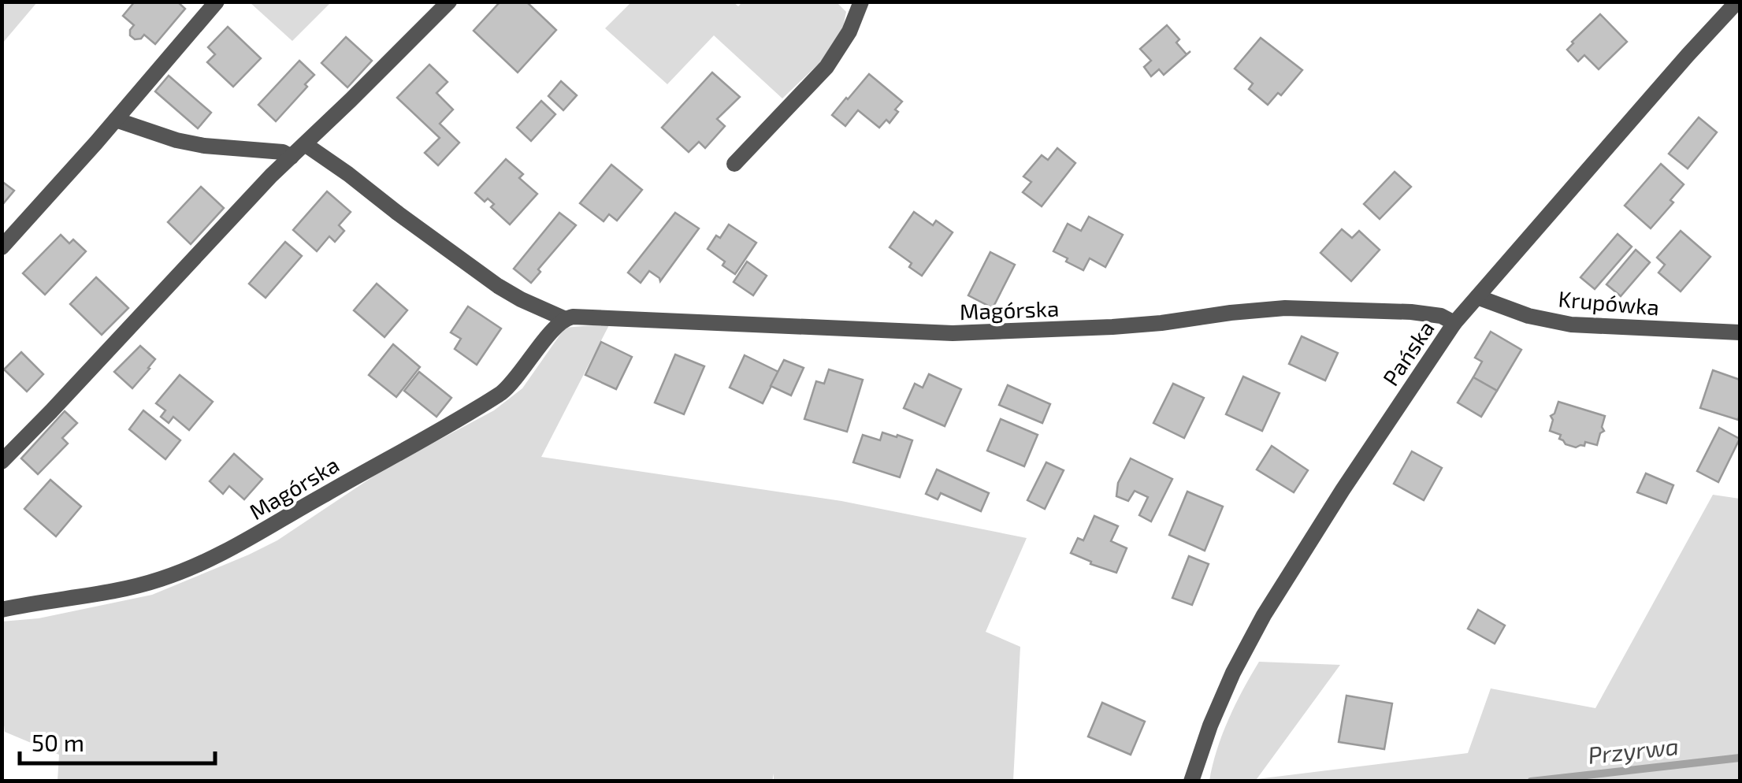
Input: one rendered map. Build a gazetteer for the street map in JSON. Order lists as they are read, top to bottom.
{
  "streets": {
    "street": ["Krupówka", "Magórska", "Pańska"]
  },
  "crossings": [
    ["Krupówka", "Pańska"],
    ["Magórska", "Pańska"]
  ],
  "water": ["Przyrwa"],
  "scale_bar": "50 m"
}
